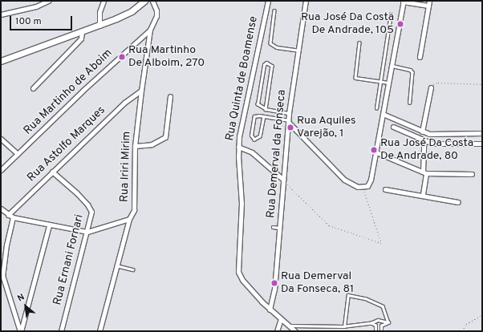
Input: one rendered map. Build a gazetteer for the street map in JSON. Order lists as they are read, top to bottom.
{
  "streets": {
    "street": [
      "Rua Quinta de Boamense",
      "Rua Martinho de Aboim",
      "Rua Astolfo Marques",
      "Rua Demerval da Fonseca",
      "Rua Iriri Mirim",
      "Rua Ernani Fornari"
    ]
  },
  "crossings": [
    ["Rua Quinta de Boamense", "Rua Demerval da Fonseca"],
    ["Rua Martinho de Aboim", "Rua Iriri Mirim"],
    ["Rua Astolfo Marques", "Rua Iriri Mirim"],
    ["Rua Astolfo Marques", "Rua Ernani Fornari"]
  ],
  "places": [
    "Rua José Da Costa De Andrade, 105",
    "Rua Martinho De Alboim, 270",
    "Rua Aquiles Varejão, 1",
    "Rua José Da Costa De Andrade, 80",
    "Rua Demerval Da Fonseca, 81"
  ],
  "scale_bar": "100 m",
  "north": "top left"
}
